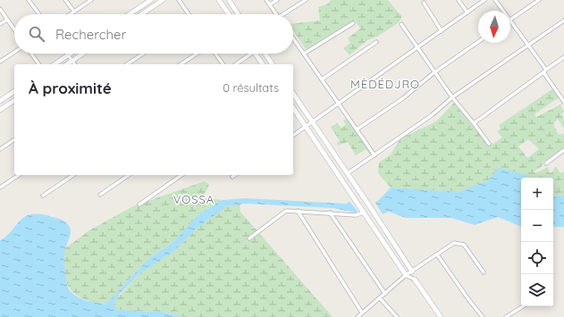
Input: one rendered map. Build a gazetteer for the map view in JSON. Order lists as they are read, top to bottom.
{
  "districts": ["MÈDÉDJRO", "VOSSA"],
  "north": "bottom",
  "page": {
    "search": "Rechercher",
    "heading": ["À proximité", "0 résultats"],
    "map_buttons": ["+", "−"]
  }
}
